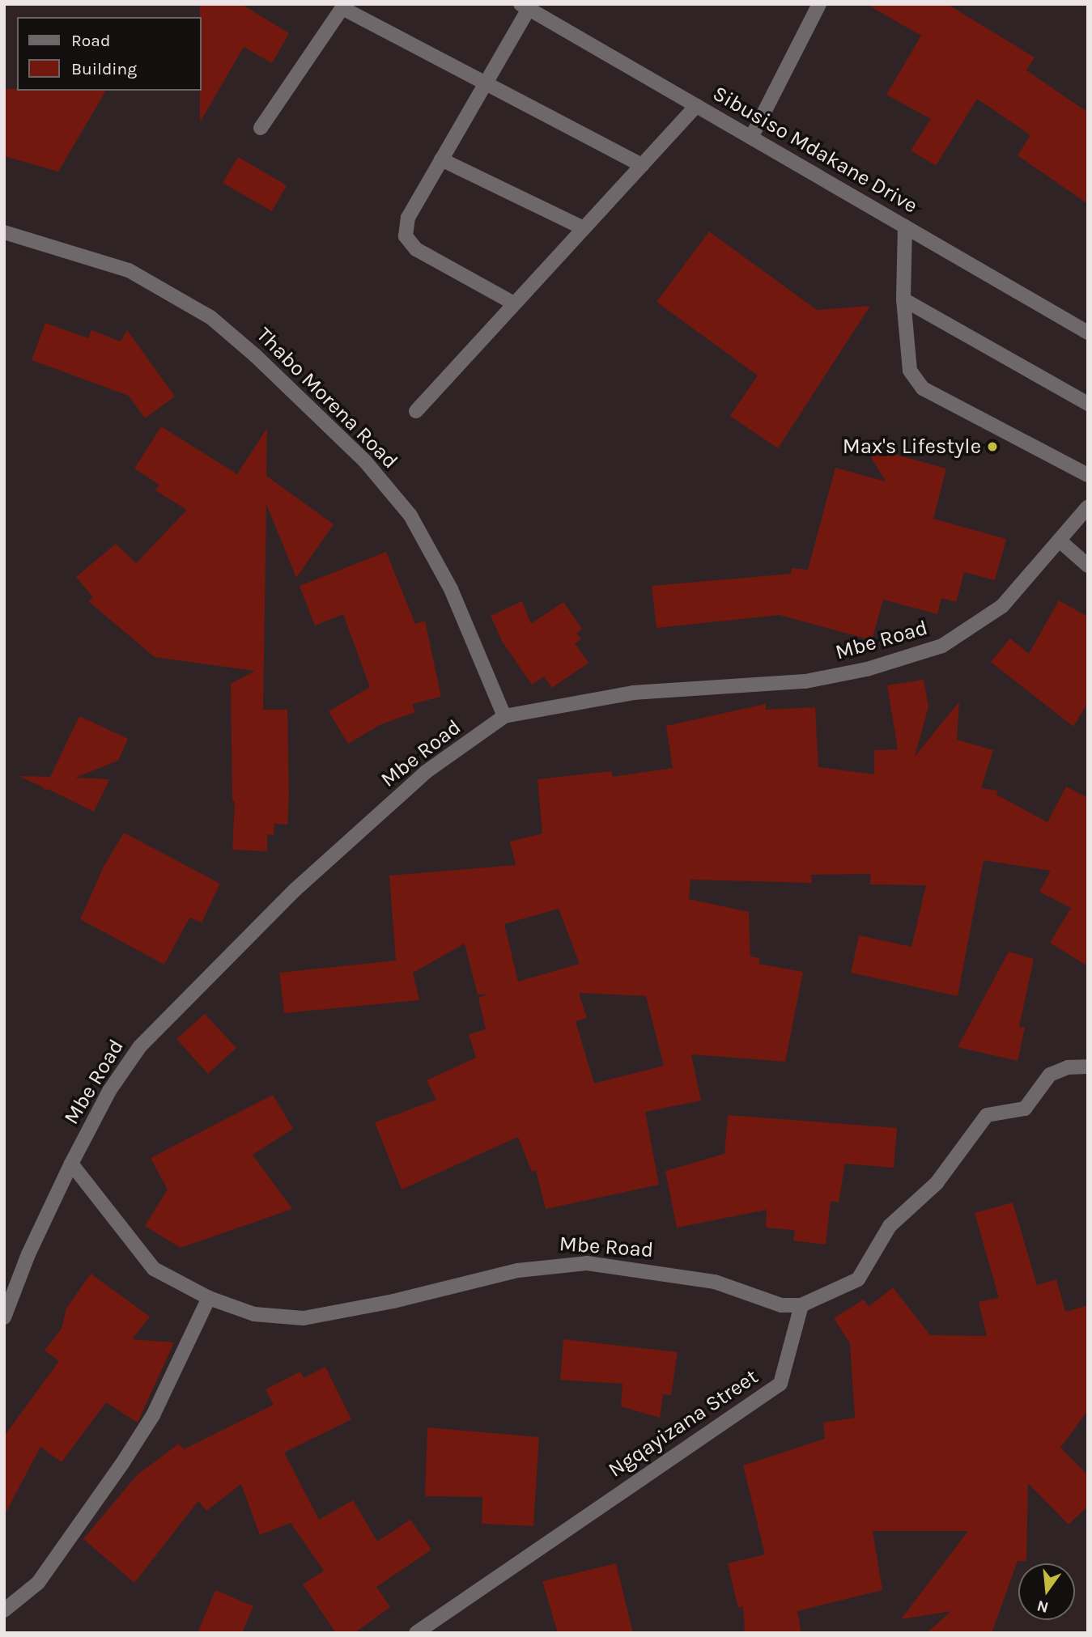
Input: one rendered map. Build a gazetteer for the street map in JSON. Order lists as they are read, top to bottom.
{
  "streets": {
    "street": [
      "Sibusiso Mdakane Drive",
      "Thabo Morena Road",
      "Mbe Road",
      "Ngqayizana Street"
    ]
  },
  "crossings": [
    ["Thabo Morena Road", "Mbe Road"],
    ["Mbe Road", "Ngqayizana Street"]
  ],
  "places": ["Max's Lifestyle"],
  "legend": ["Road", "Building"],
  "north": "bottom"
}
